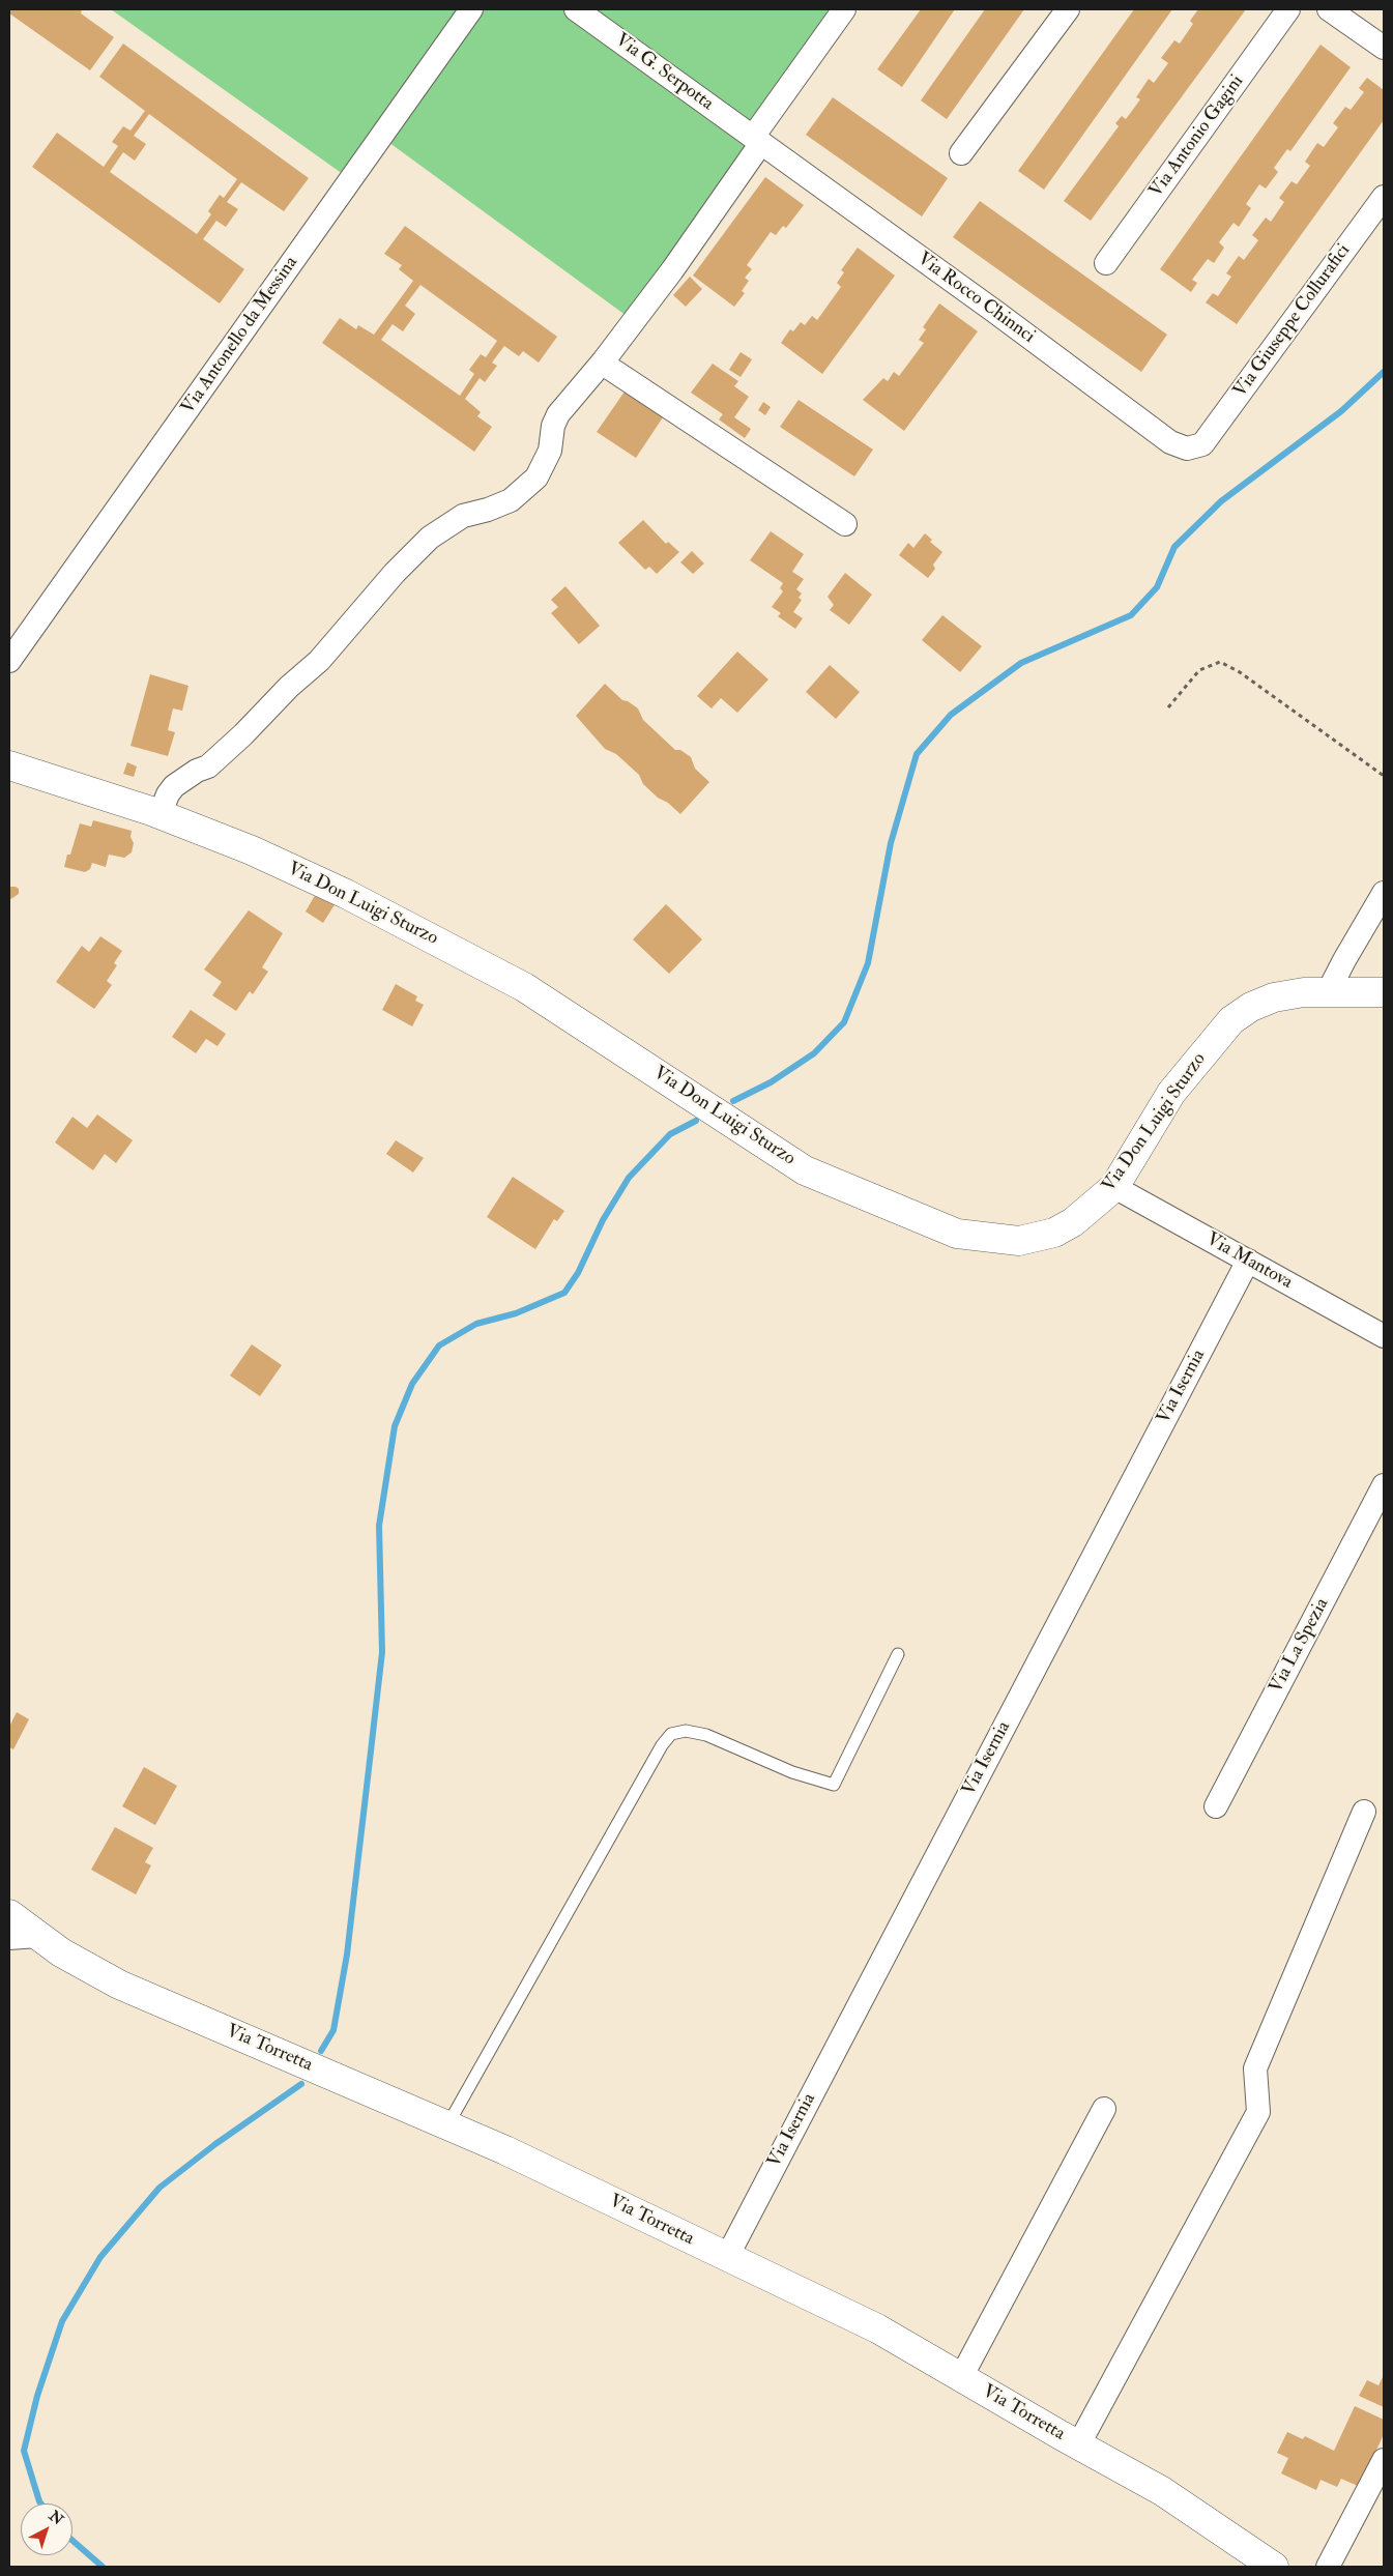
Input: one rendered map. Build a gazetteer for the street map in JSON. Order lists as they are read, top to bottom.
{
  "streets": {
    "street": [
      "Via G. Serpotta",
      "Via Antonio Gagini",
      "Via Rocco Chinnci",
      "Via Giuseppe Collurafici",
      "Via Antonello da Messina",
      "Via Don Luigi Sturzo",
      "Via Mantova",
      "Via Isernia",
      "Via La Spezia",
      "Via Torretta"
    ]
  },
  "crossings": [
    ["Via G. Serpotta", "Via Rocco Chinnci"],
    ["Via Rocco Chinnci", "Via Giuseppe Collurafici"],
    ["Via Don Luigi Sturzo", "Via Mantova"],
    ["Via Mantova", "Via Isernia"],
    ["Via Isernia", "Via Torretta"]
  ],
  "north": "top right"
}
